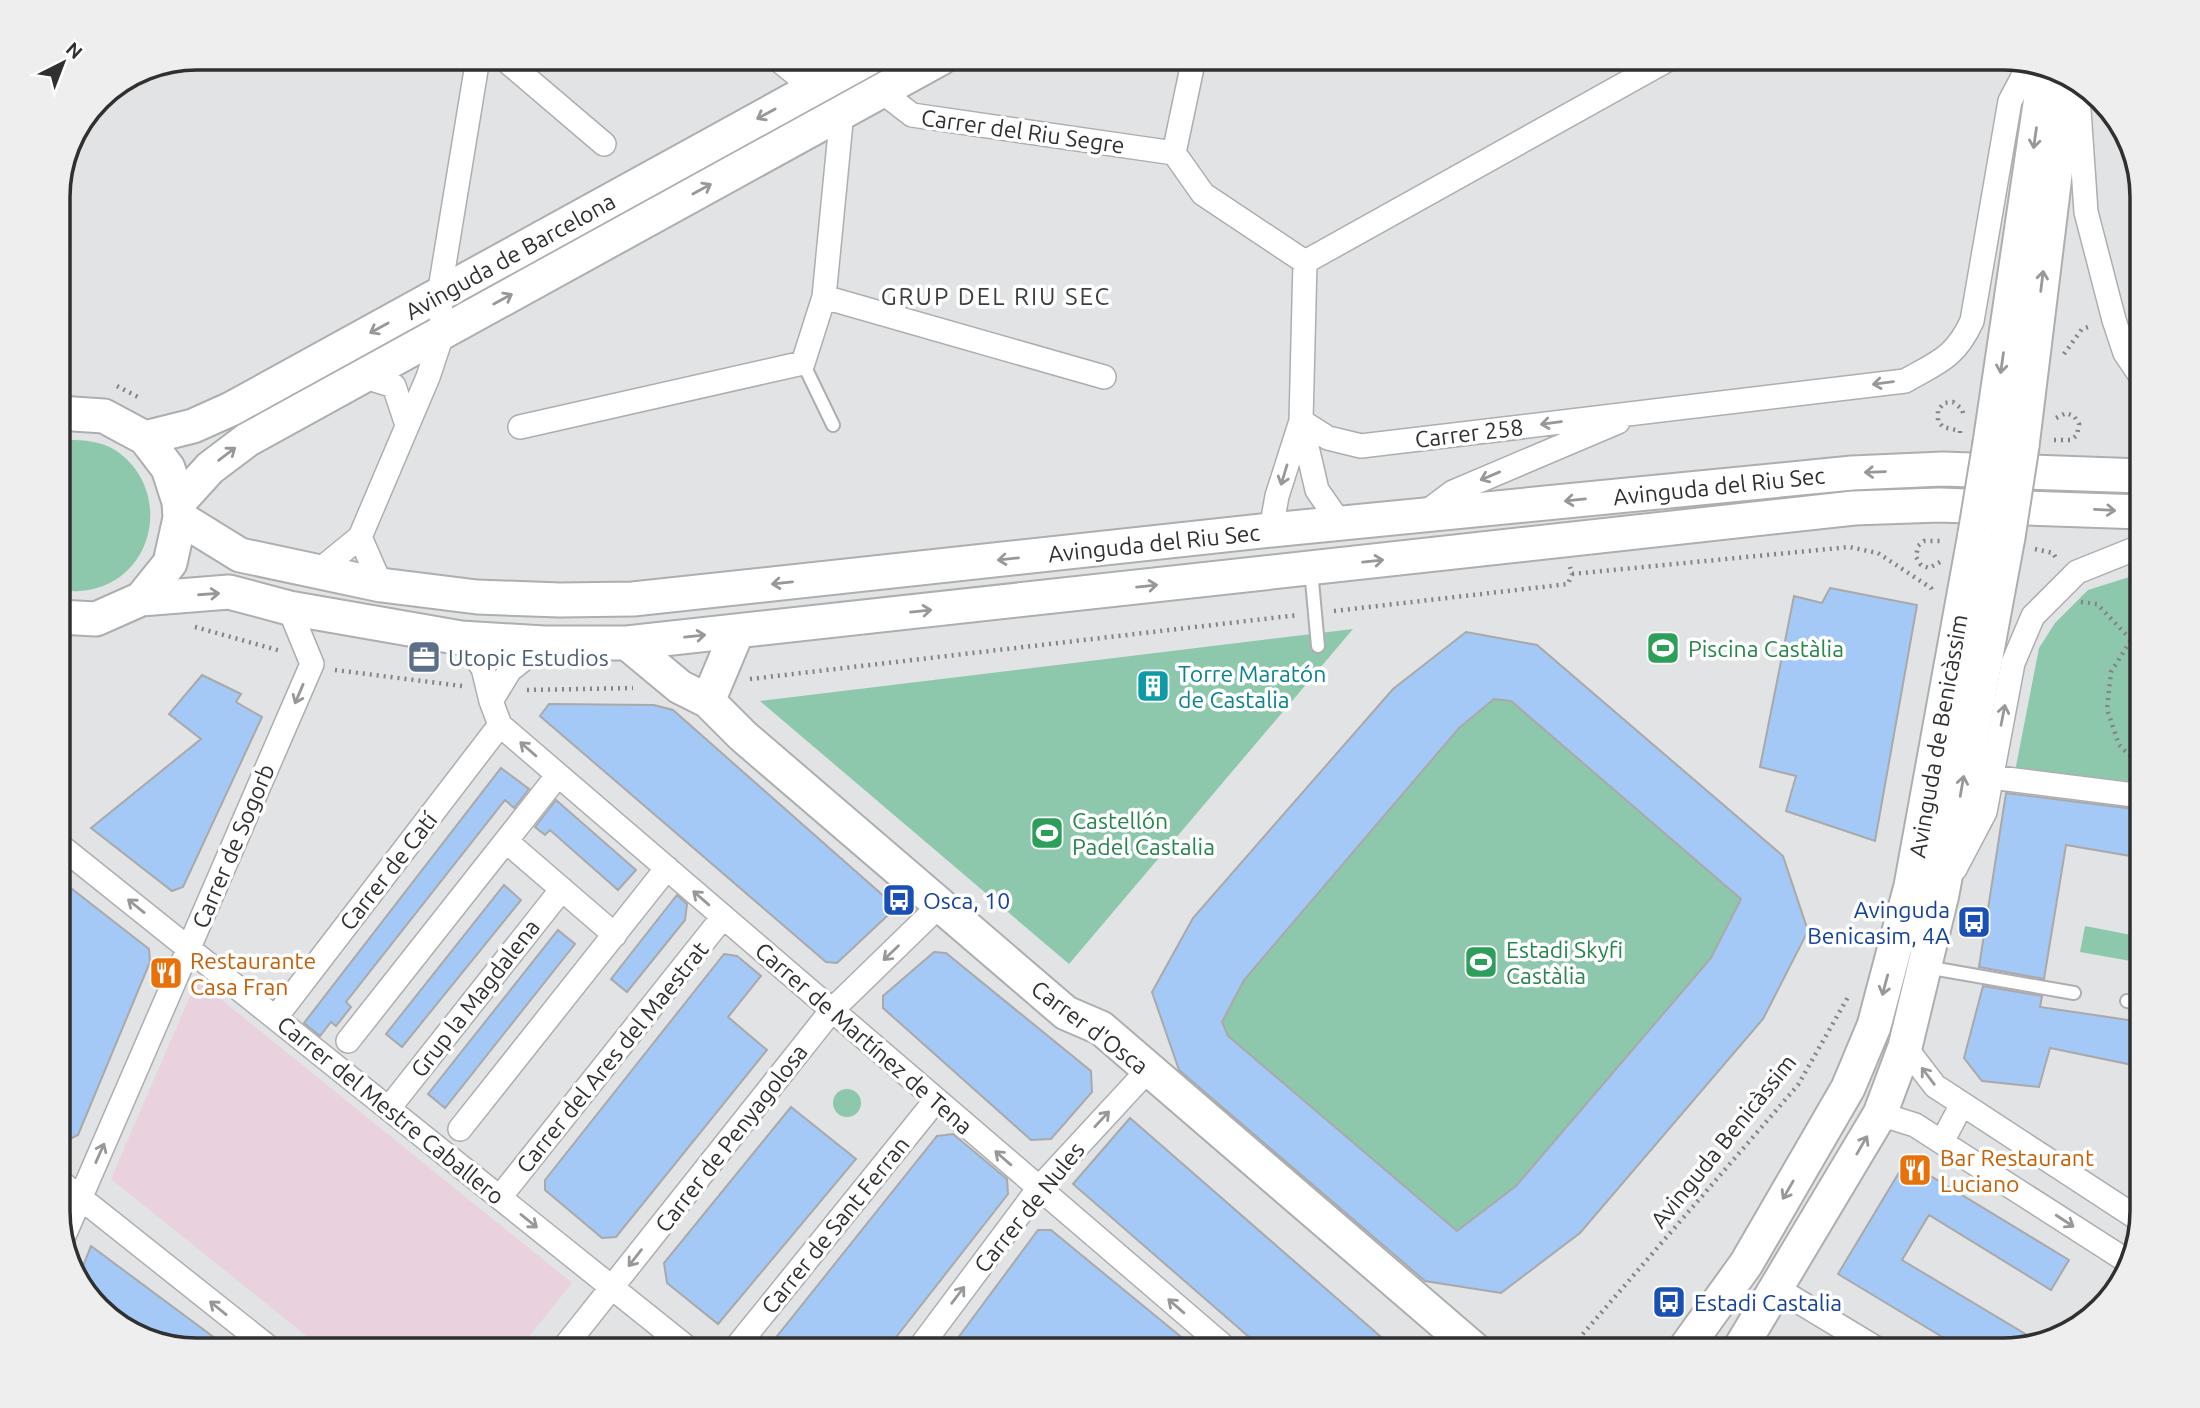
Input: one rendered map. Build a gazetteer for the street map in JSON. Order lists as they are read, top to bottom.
{
  "streets": {
    "street": [
      "Carrer del Riu Segre",
      "Avinguda de Barcelona",
      "Carrer 258",
      "Avinguda del Riu Sec",
      "Avinguda de Benicàssim",
      "Carrer de Sogorb",
      "Carrer de Catí",
      "Grup la Magdalena",
      "Carrer d'Osca",
      "Carrer de Martínez de Tena",
      "Carrer del Ares del Maestrat",
      "Carrer del Mestre Caballero",
      "Carrer de Penyagolosa",
      "Carrer de Nules",
      "Carrer de Sant Ferran"
    ],
    "path": ["Avinguda Benicàssim"]
  },
  "crossings": [
    ["Carrer del Riu Segre", "Avinguda de Barcelona"],
    ["Avinguda de Barcelona", "Avinguda del Riu Sec"],
    ["Carrer 258", "Avinguda del Riu Sec"],
    ["Avinguda del Riu Sec", "Carrer de Sogorb"],
    ["Avinguda del Riu Sec", "Carrer d'Osca"],
    ["Carrer de Sogorb", "Carrer del Mestre Caballero"],
    ["Carrer de Catí", "Carrer de Martínez de Tena"],
    ["Carrer de Catí", "Carrer del Mestre Caballero"],
    ["Grup la Magdalena", "Carrer del Mestre Caballero"],
    ["Carrer d'Osca", "Carrer de Penyagolosa"],
    ["Carrer d'Osca", "Carrer de Nules"],
    ["Carrer de Martínez de Tena", "Carrer del Ares del Maestrat"],
    ["Carrer de Martínez de Tena", "Carrer de Penyagolosa"],
    ["Carrer de Martínez de Tena", "Carrer de Nules"],
    ["Carrer de Martínez de Tena", "Carrer de Sant Ferran"],
    ["Carrer del Ares del Maestrat", "Carrer del Mestre Caballero"],
    ["Carrer del Mestre Caballero", "Carrer de Penyagolosa"]
  ],
  "one_way": [
    "Carrer 258",
    "Carrer de Martínez de Tena",
    "Carrer de Penyagolosa",
    "Carrer de Nules"
  ],
  "districts": ["GRUP DEL RIU SEC"],
  "places": {
    "sports": ["Piscina Castàlia", "Castellón Padel Castalia", "Estadi Skyfi Castàlia"],
    "office": ["Utopic Estudios"],
    "building": ["Torre Maratón de Castalia"],
    "bus stop": ["Osca, 10", "Avinguda Benicasim, 4A", "Estadi Castalia"],
    "restaurant": ["Restaurante Casa Fran", "Bar Restaurant Luciano"]
  },
  "north": "top right"
}
